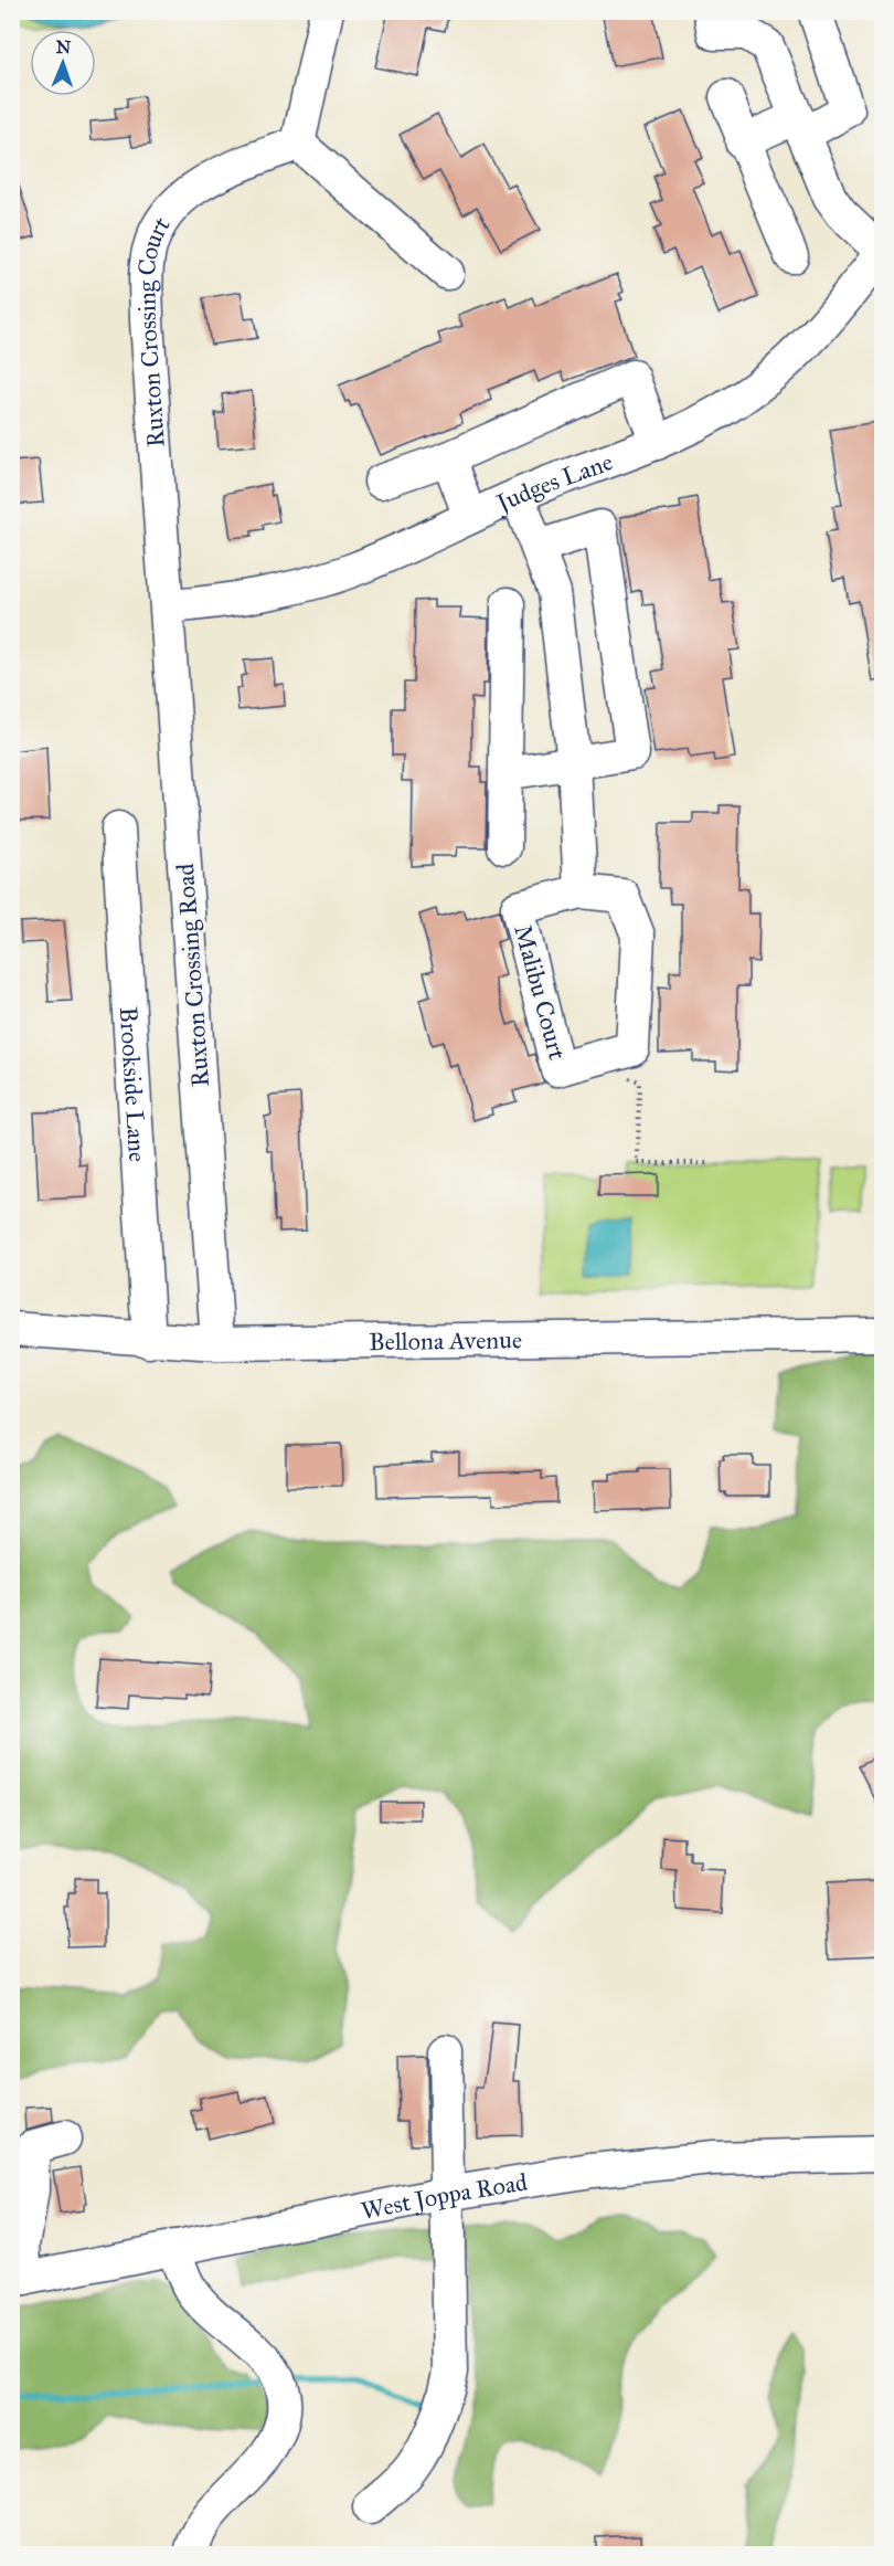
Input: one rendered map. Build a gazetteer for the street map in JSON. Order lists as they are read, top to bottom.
{
  "streets": {
    "street": [
      "Ruxton Crossing Court",
      "Judges Lane",
      "Ruxton Crossing Road",
      "Malibu Court",
      "Brookside Lane",
      "Bellona Avenue",
      "West Joppa Road"
    ]
  },
  "crossings": [
    ["Ruxton Crossing Court", "Judges Lane"],
    ["Ruxton Crossing Court", "Ruxton Crossing Road"],
    ["Judges Lane", "Ruxton Crossing Road"],
    ["Ruxton Crossing Road", "Bellona Avenue"],
    ["Brookside Lane", "Bellona Avenue"]
  ],
  "north": "top"
}
